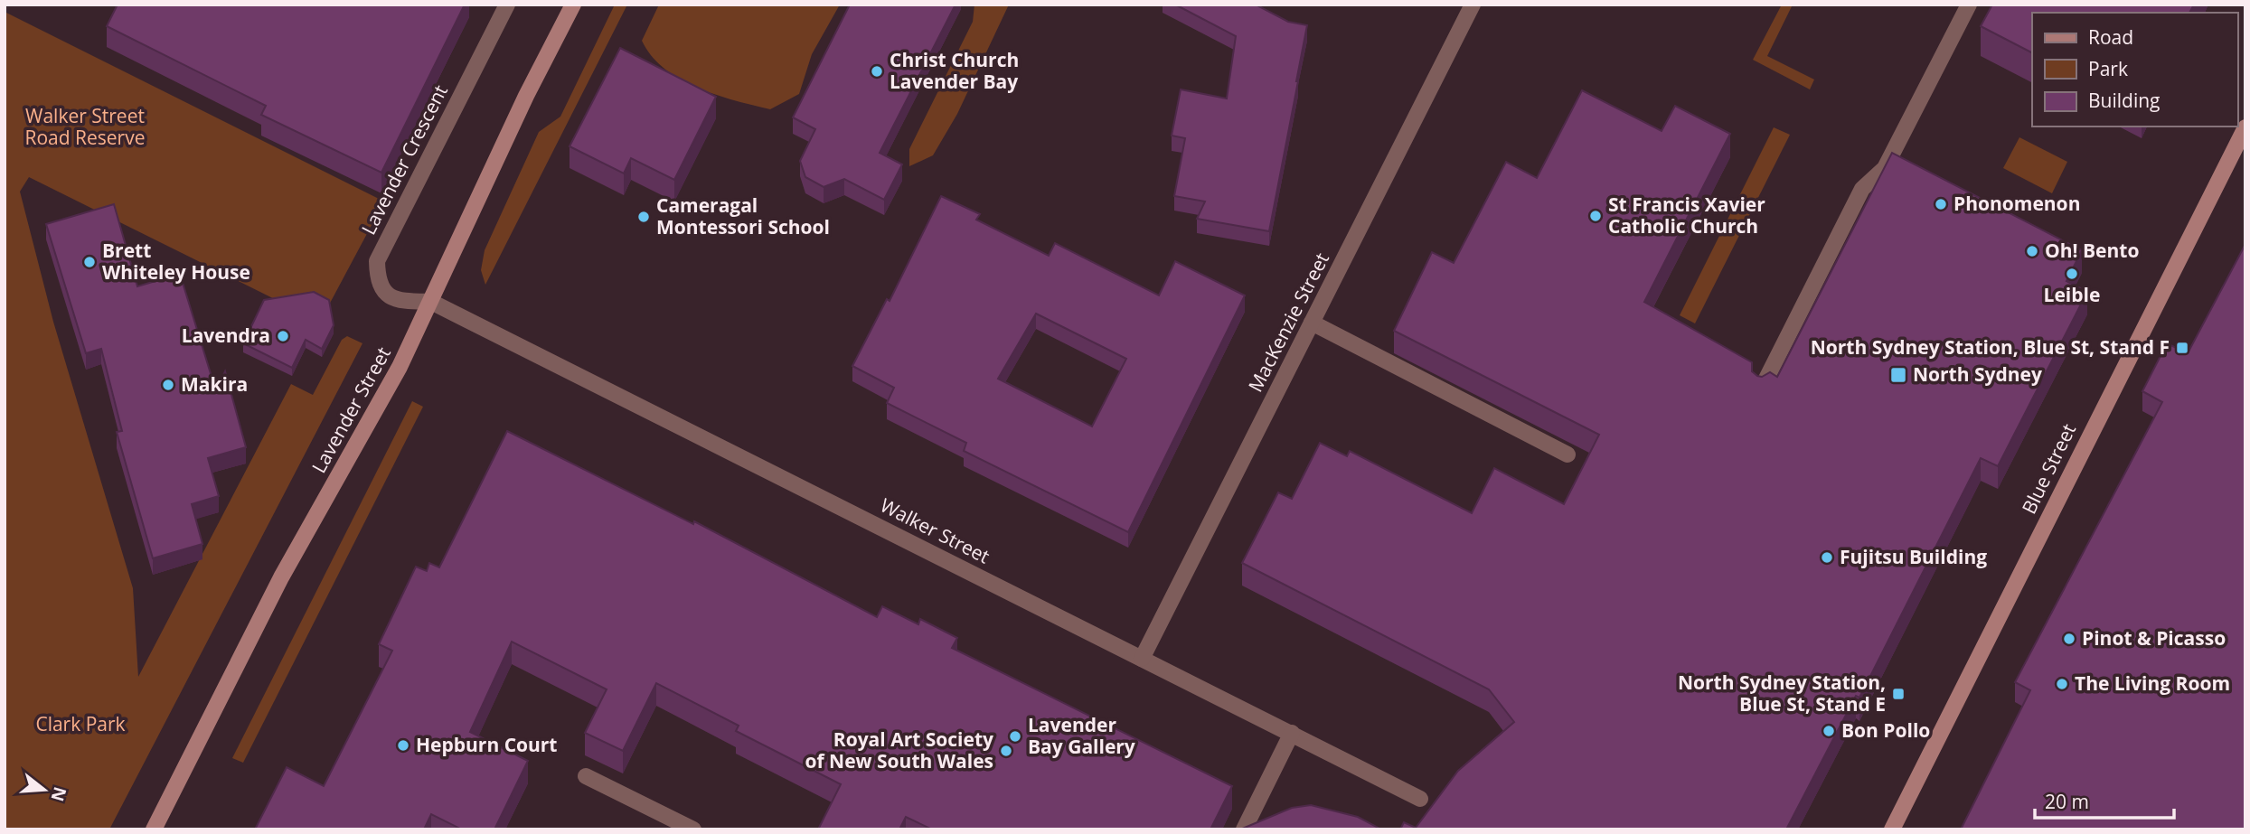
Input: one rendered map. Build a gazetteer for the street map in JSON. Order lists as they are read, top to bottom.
{
  "streets": {
    "street": [
      "Lavender Crescent",
      "MacKenzie Street",
      "Lavender Street",
      "Blue Street",
      "Walker Street"
    ]
  },
  "crossings": [
    ["Lavender Crescent", "Lavender Street"],
    ["Lavender Crescent", "Walker Street"],
    ["MacKenzie Street", "Walker Street"],
    ["Lavender Street", "Walker Street"]
  ],
  "parks": ["Walker Street Road Reserve", "Clark Park"],
  "places": {
    "other": [
      "Christ Church Lavender Bay",
      "Phonomenon",
      "St Francis Xavier Catholic Church",
      "Cameragal Montessori School",
      "Oh! Bento",
      "Brett Whiteley House",
      "Leible",
      "Lavendra",
      "Makira",
      "Fujitsu Building",
      "Pinot & Picasso",
      "The Living Room",
      "Bon Pollo",
      "Lavender Bay Gallery",
      "Hepburn Court",
      "Royal Art Society of New South Wales"
    ],
    "transit": ["North Sydney Station, Blue St, Stand F", "North Sydney", "North Sydney Station, Blue St, Stand E"]
  },
  "legend": ["Road", "Park", "Building"],
  "scale_bar": "20 m",
  "north": "right"
}
